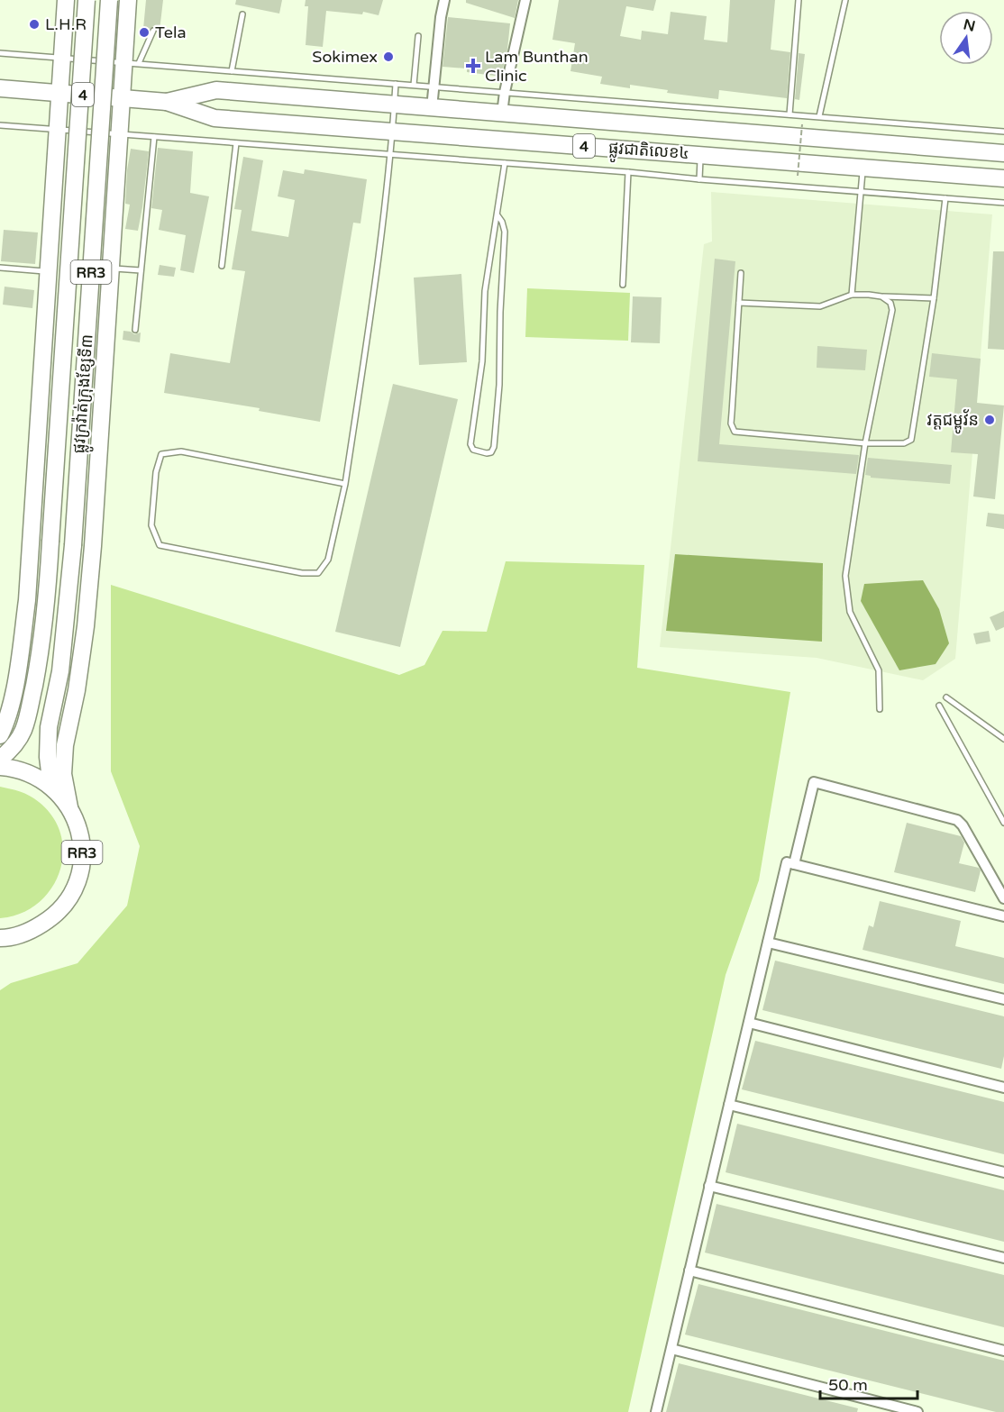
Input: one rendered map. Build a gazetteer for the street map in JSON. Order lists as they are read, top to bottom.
{
  "streets": {
    "main road": [
      "4",
      "ផ្លូវជាតិលេខ៤",
      "RR3",
      "ផ្លូវក្រវ៉ាត់ក្រុងខ្សែទី៣"
    ]
  },
  "crossings": [
    ["RR3", "ផ្លូវក្រវ៉ាត់ក្រុងខ្សែទី៣"]
  ],
  "places": {
    "other": [
      "L.H.R",
      "Tela",
      "Sokimex",
      "វត្តជម្ពូវ័ន"
    ],
    "health": ["Lam Bunthan Clinic"]
  },
  "scale_bar": "50 m",
  "north": "top"
}
